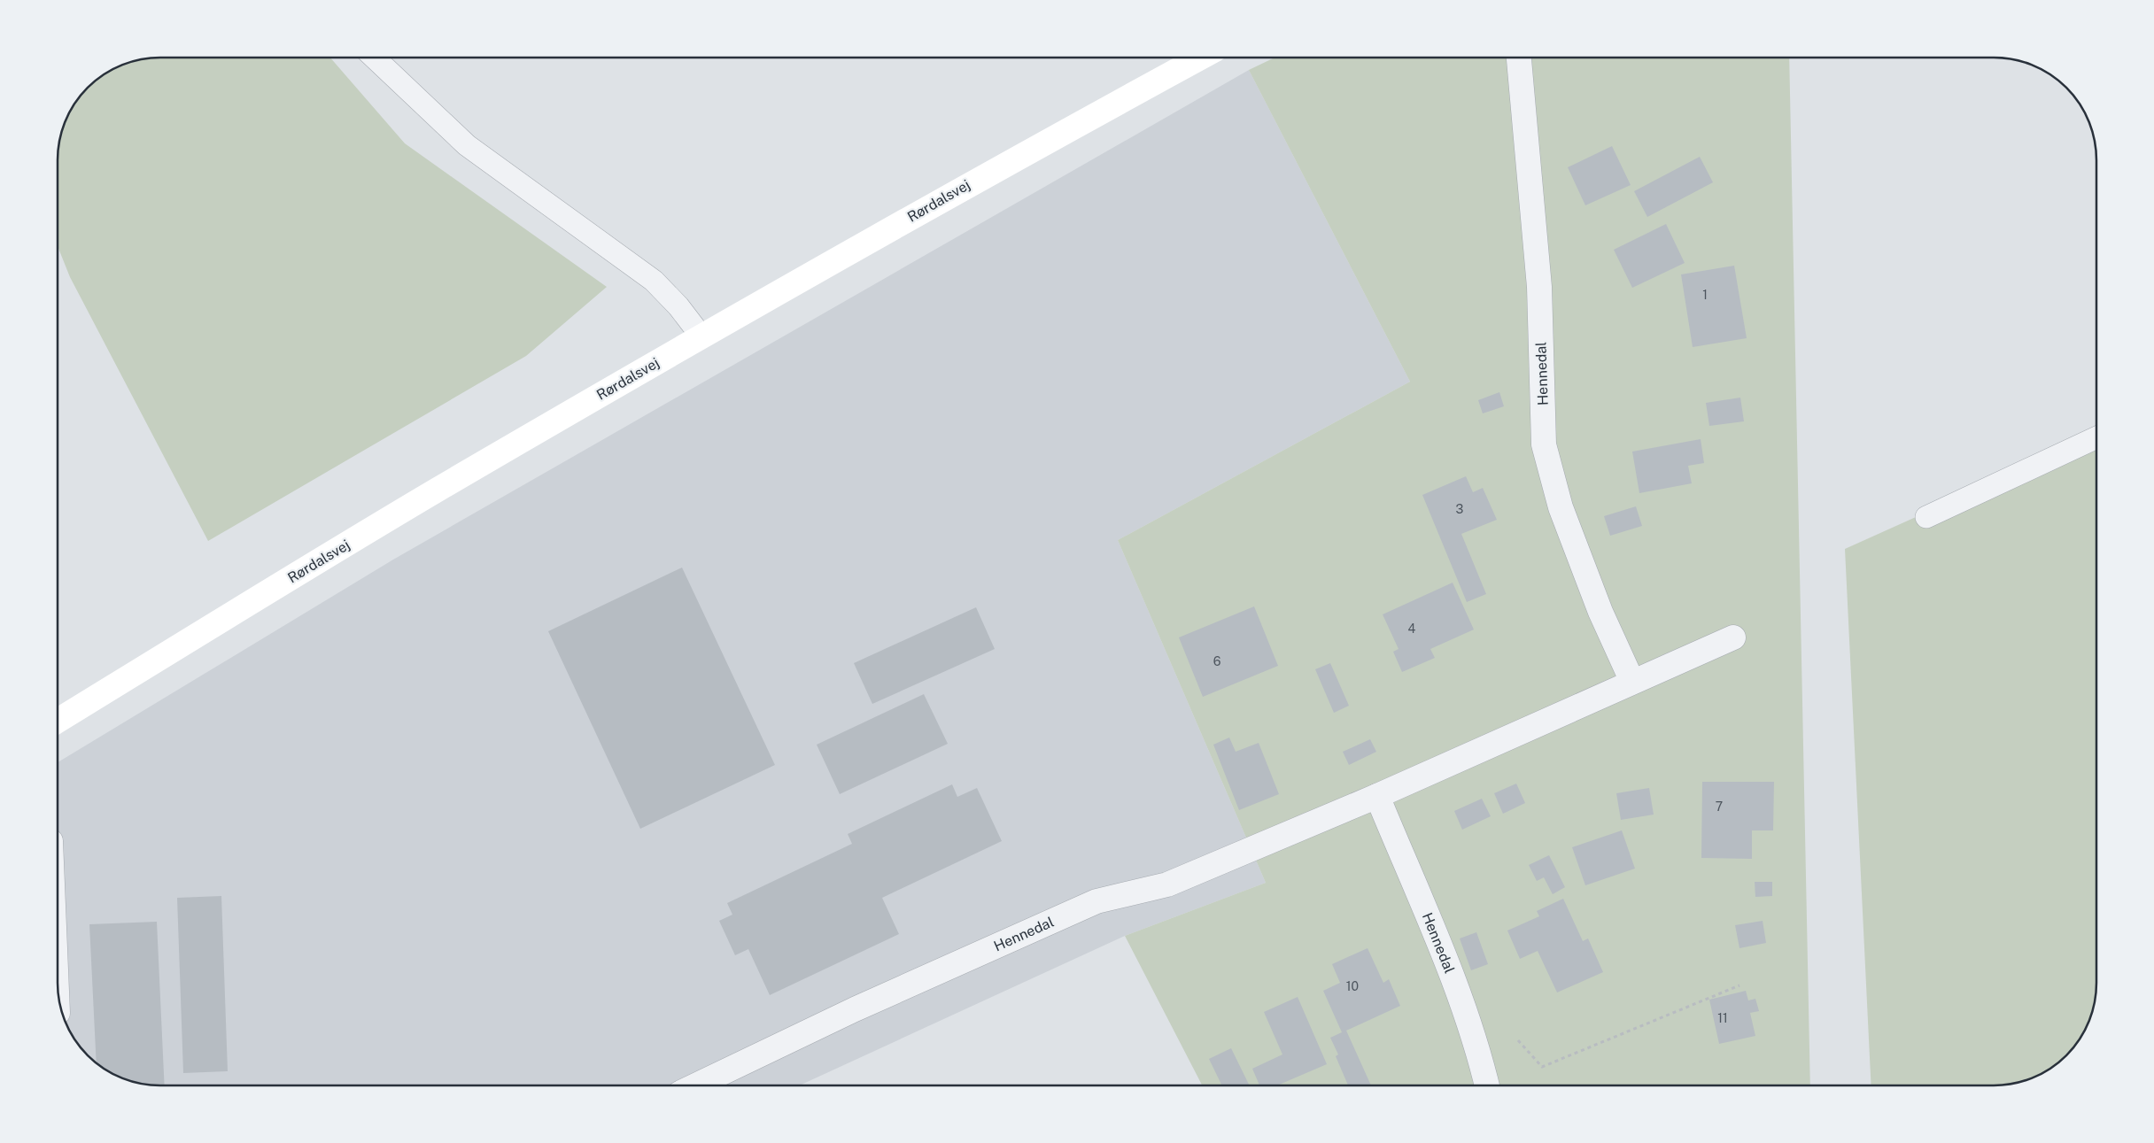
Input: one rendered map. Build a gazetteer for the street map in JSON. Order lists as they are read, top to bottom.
{
  "streets": {
    "street": ["Rørdalsvej", "Hennedal"]
  },
  "house_numbers": [
    "1",
    "3",
    "4",
    "6",
    "7",
    "10",
    "11"
  ]
}
